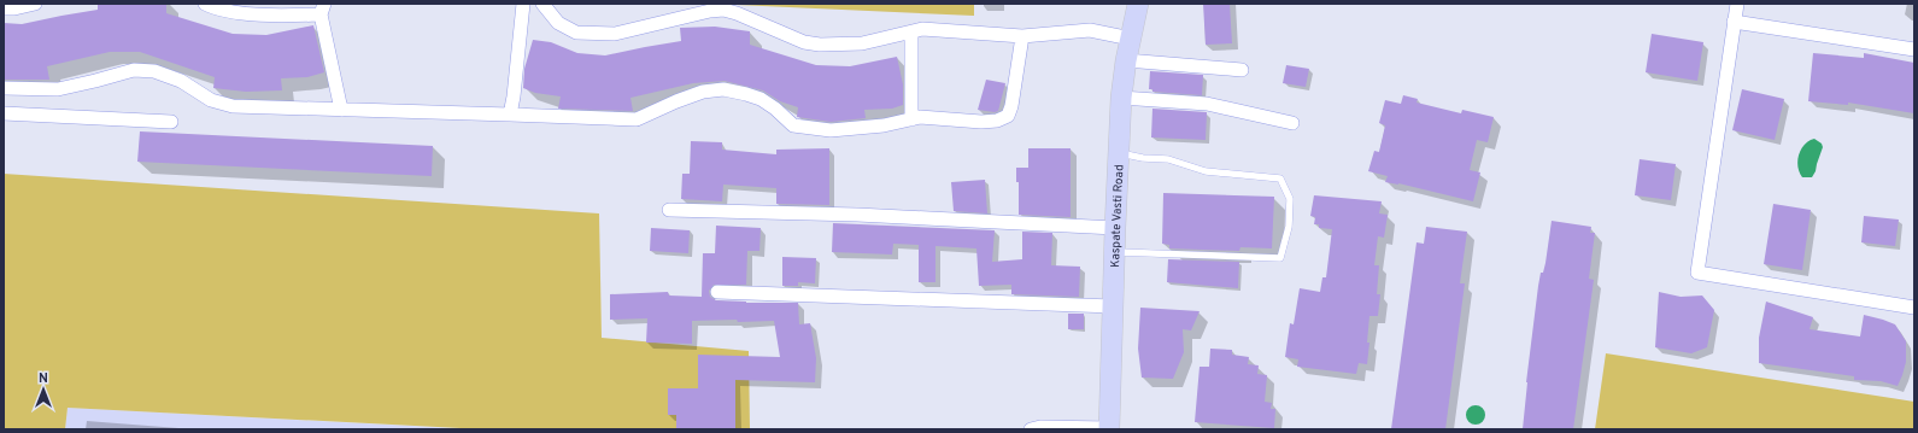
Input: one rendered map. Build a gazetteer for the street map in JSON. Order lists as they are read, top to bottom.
{
  "streets": {
    "main road": ["Kaspate Vasti Road"]
  },
  "north": "top"
}
